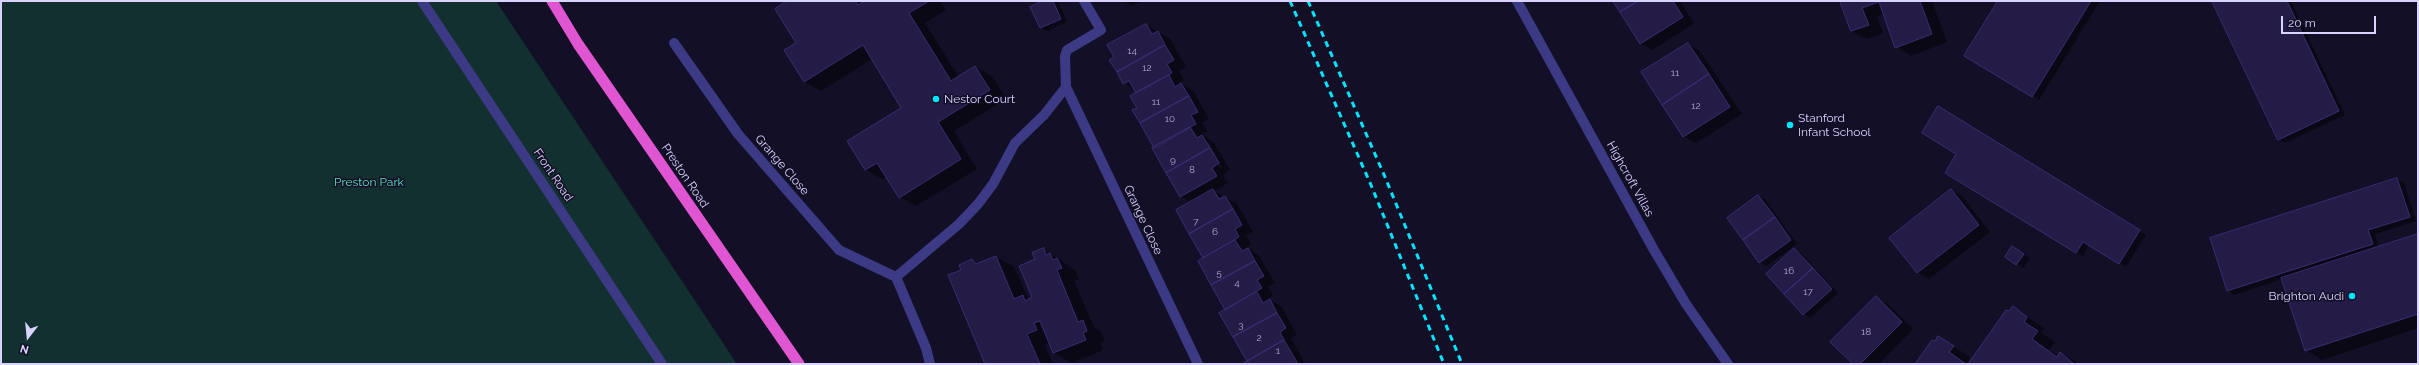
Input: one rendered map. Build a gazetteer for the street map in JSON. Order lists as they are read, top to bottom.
{
  "streets": {
    "highway": ["Preston Road"],
    "street": ["Grange Close", "Front Road", "Highcroft Villas"]
  },
  "parks": ["Preston Park"],
  "places": ["Nestor Court", "Stanford Infant School", "Brighton Audi"],
  "house_numbers": [
    "14",
    "12",
    "11",
    "11",
    "12",
    "10",
    "9",
    "8",
    "7",
    "6",
    "16",
    "5",
    "4",
    "17",
    "3",
    "18",
    "2",
    "1"
  ],
  "scale_bar": "20 m",
  "north": "bottom"
}
